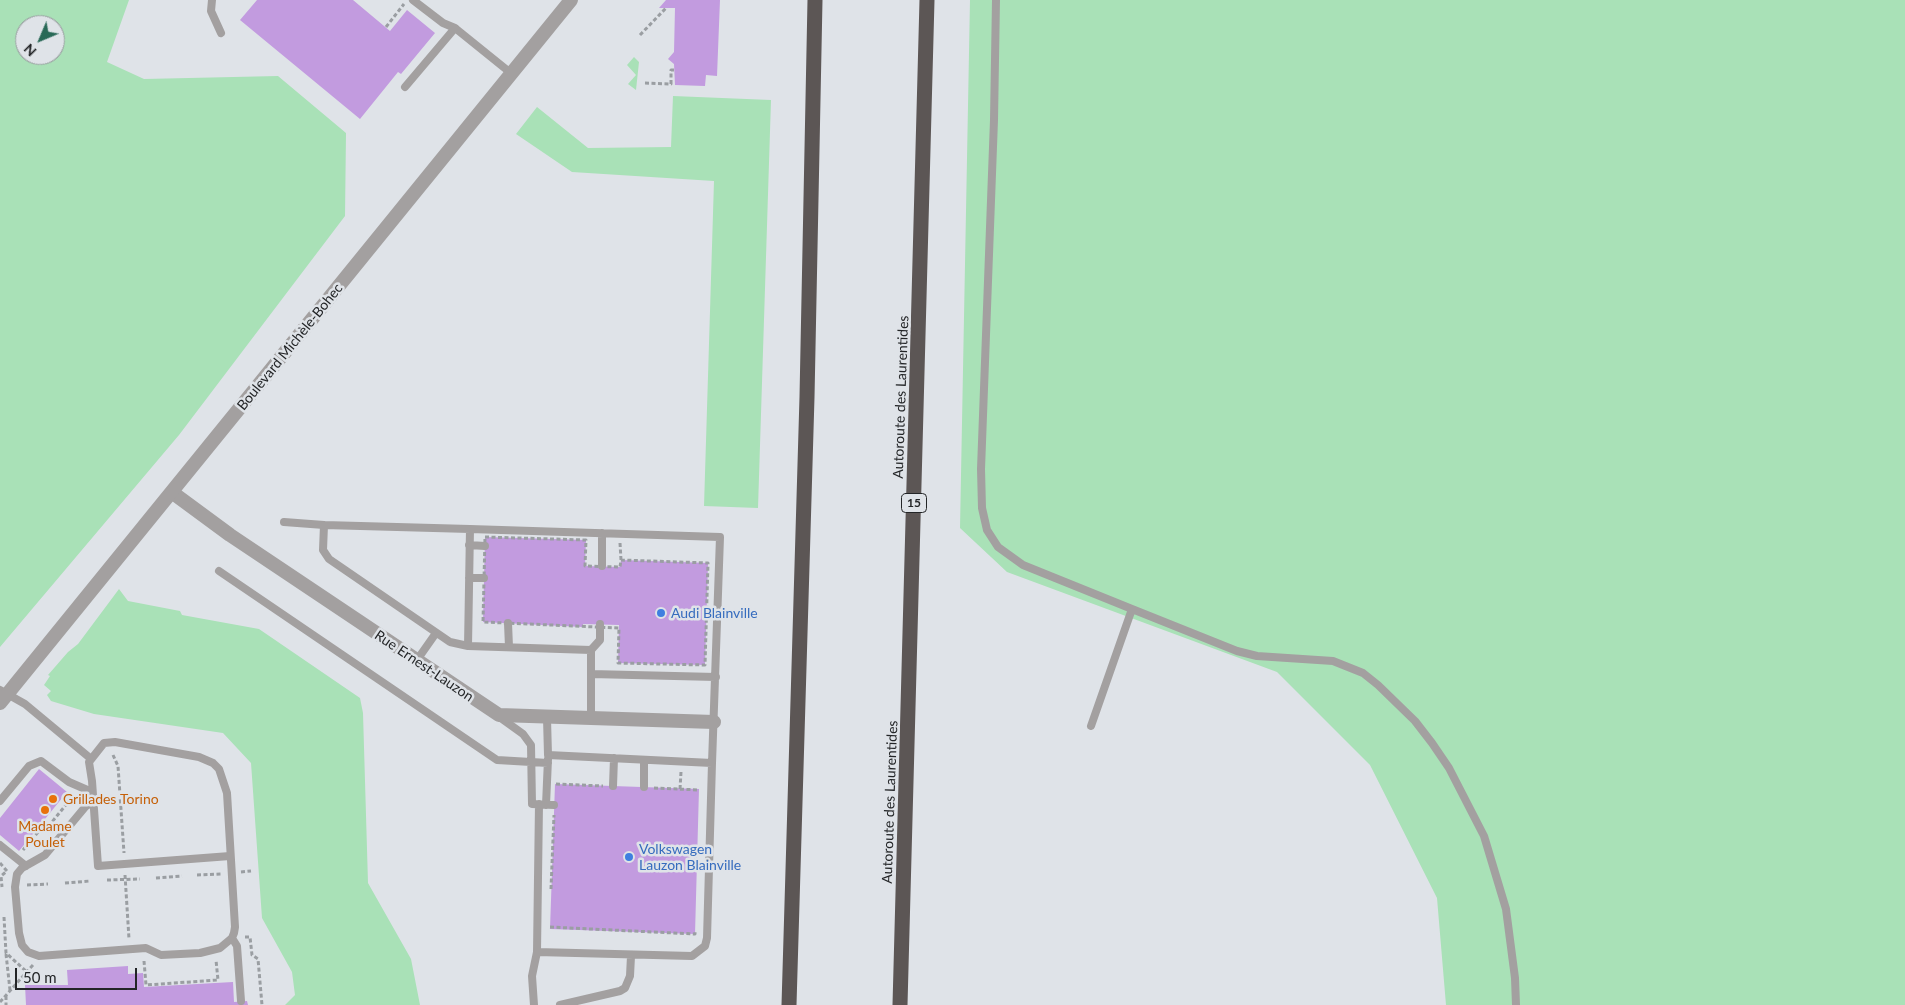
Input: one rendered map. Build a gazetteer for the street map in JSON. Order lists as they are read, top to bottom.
{
  "streets": {
    "highway": ["Autoroute des Laurentides", "15"],
    "street": ["Boulevard Michèle-Bohec", "Rue Ernest-Lauzon"]
  },
  "crossings": [
    ["Boulevard Michèle-Bohec", "Rue Ernest-Lauzon"]
  ],
  "places": [
    "Audi Blainville",
    "Grillades Torino",
    "Madame Poulet",
    "Volkswagen Lauzon Blainville"
  ],
  "scale_bar": "50 m",
  "north": "bottom left"
}
